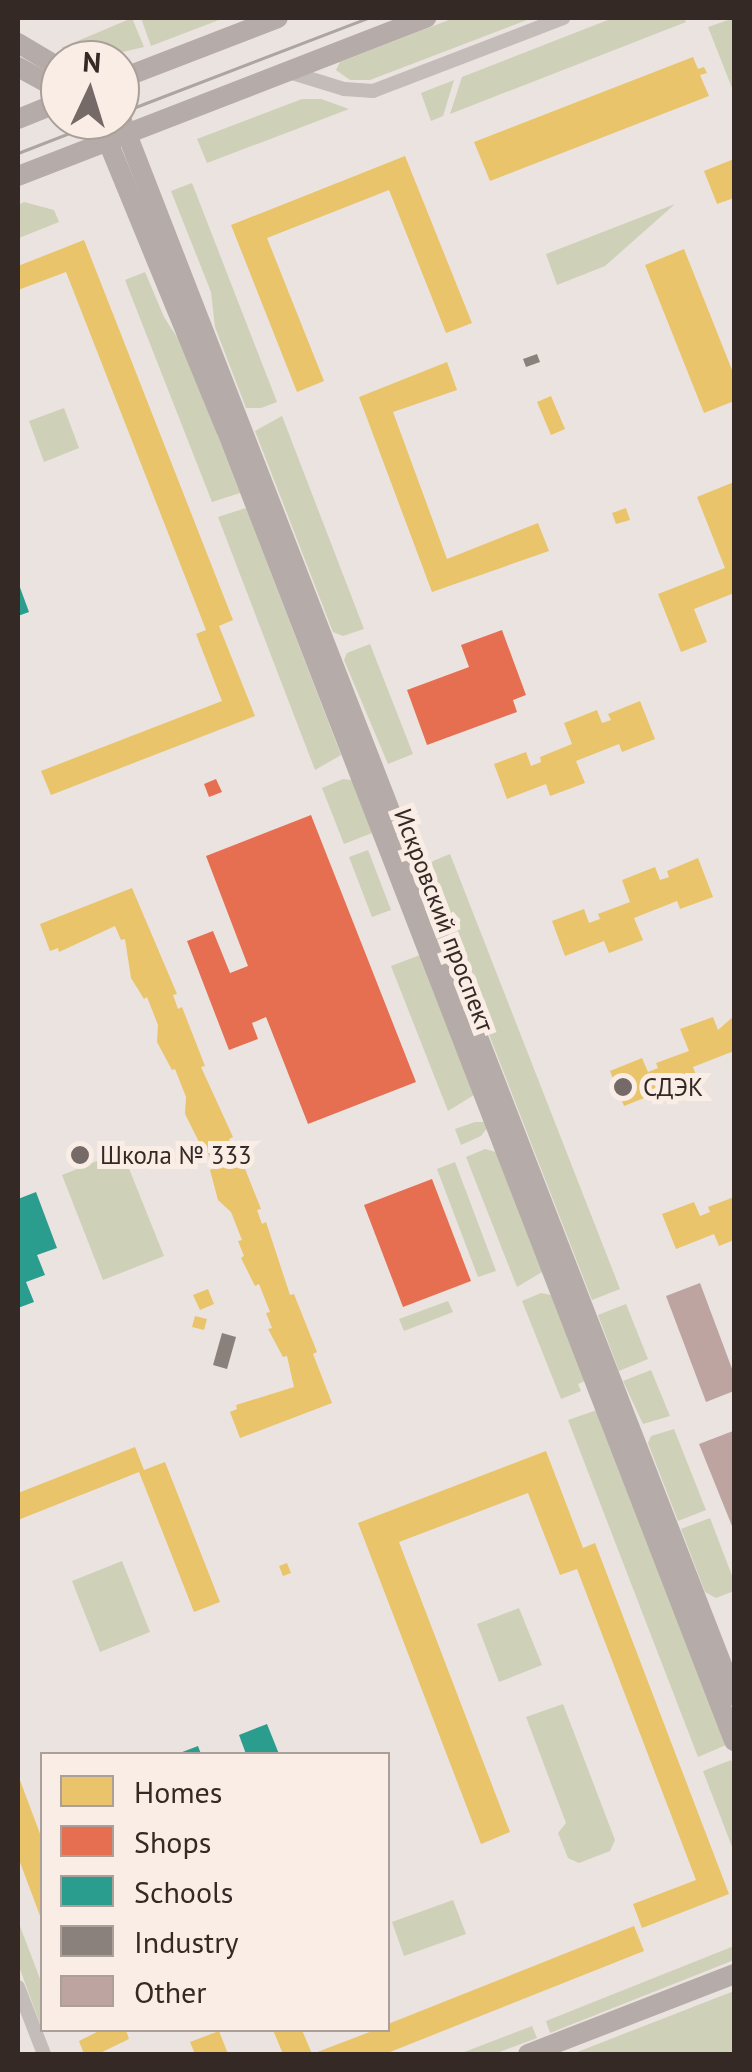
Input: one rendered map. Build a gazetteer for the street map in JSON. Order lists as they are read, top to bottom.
{
  "streets": {
    "street": ["Искровский проспект"]
  },
  "places": ["СДЭК", "Школа № 333"],
  "legend": [
    "Homes",
    "Shops",
    "Schools",
    "Industry",
    "Other"
  ],
  "north": "top"
}
